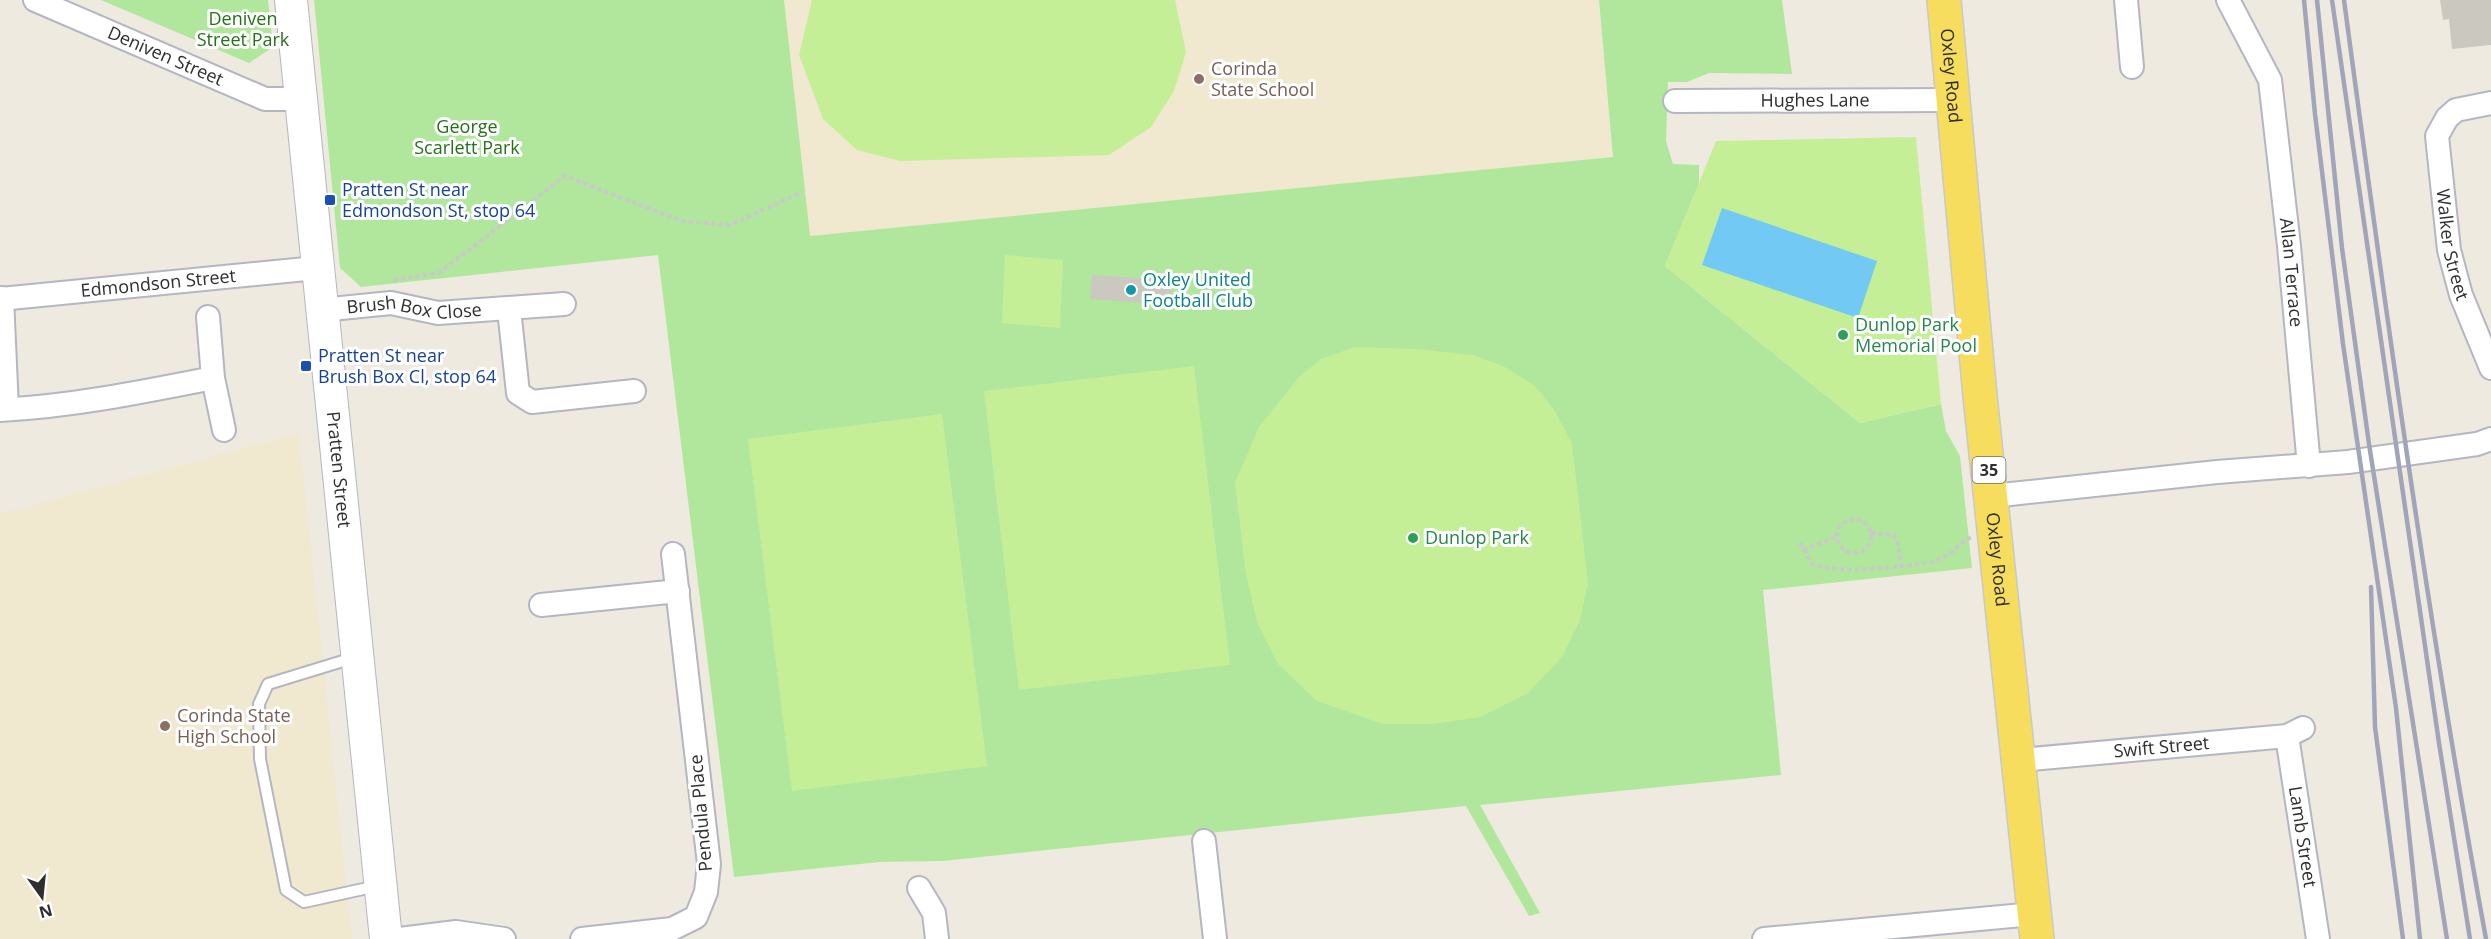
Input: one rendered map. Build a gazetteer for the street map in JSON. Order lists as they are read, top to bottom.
{
  "streets": {
    "main road": ["Oxley Road", "35"],
    "street": [
      "Deniven Street",
      "Hughes Lane",
      "Walker Street",
      "Allan Terrace",
      "Edmondson Street",
      "Brush Box Close",
      "Pratten Street",
      "Swift Street",
      "Pendula Place",
      "Lamb Street"
    ]
  },
  "crossings": [
    ["Deniven Street", "Pratten Street"],
    ["Oxley Road", "Hughes Lane"],
    ["Oxley Road", "Swift Street"],
    ["Edmondson Street", "Pratten Street"],
    ["Brush Box Close", "Pratten Street"],
    ["Swift Street", "Lamb Street"]
  ],
  "parks": ["Deniven Street Park", "George Scarlett Park"],
  "places": {
    "other": [
      "Corinda State School",
      "Oxley United Football Club",
      "Dunlop Park Memorial Pool",
      "Dunlop Park",
      "Corinda State High School"
    ],
    "transit": ["Pratten St near Edmondson St, stop 64", "Pratten St near Brush Box Cl, stop 64"]
  },
  "north": "bottom"
}
